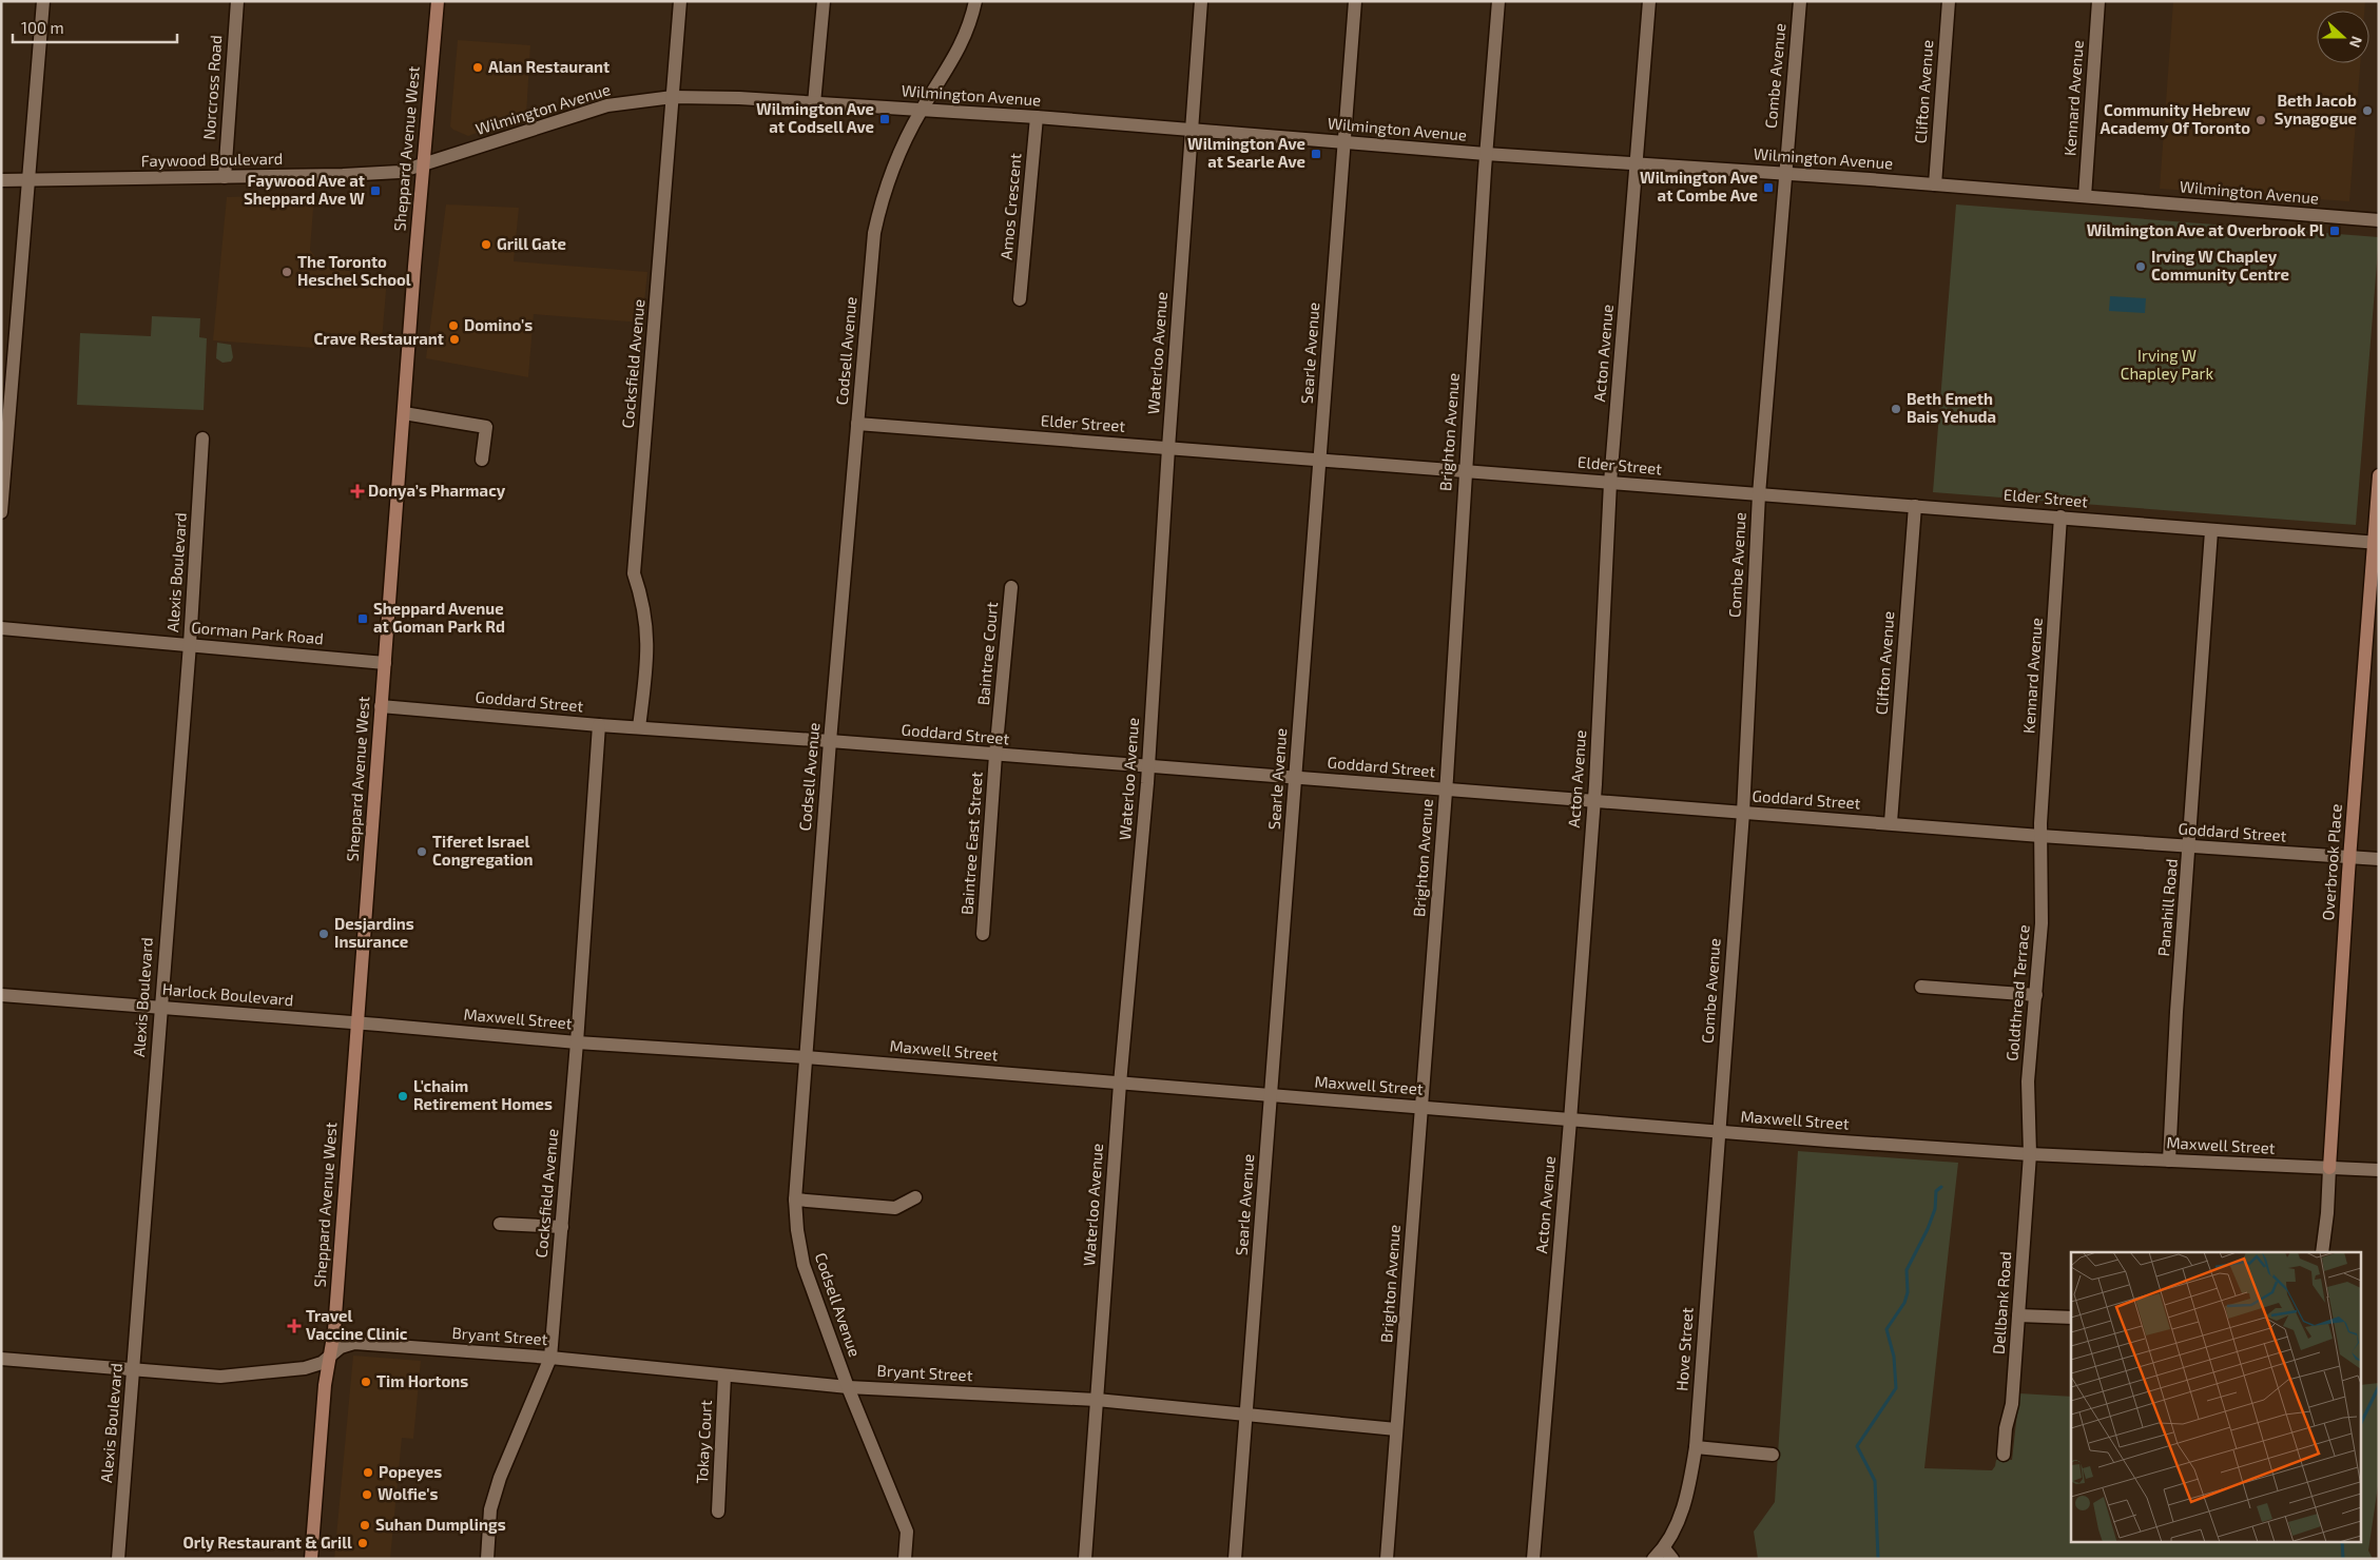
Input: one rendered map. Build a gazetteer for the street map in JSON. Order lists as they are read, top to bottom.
{
  "streets": {
    "main road": ["Sheppard Avenue West", "Overbrook Place"],
    "street": [
      "Combe Avenue",
      "Norcross Road",
      "Clifton Avenue",
      "Wilmington Avenue",
      "Kennard Avenue",
      "Faywood Boulevard",
      "Amos Crescent",
      "Codsell Avenue",
      "Waterloo Avenue",
      "Searle Avenue",
      "Acton Avenue",
      "Cocksfield Avenue",
      "Elder Street",
      "Brighton Avenue",
      "Alexis Boulevard",
      "Gorman Park Road",
      "Baintree Court",
      "Goddard Street",
      "Baintree East Street",
      "Panahill Road",
      "Goldthread Terrace",
      "Harlock Boulevard",
      "Maxwell Street",
      "Dellbank Road",
      "Bryant Street",
      "Hove Street",
      "Tokay Court"
    ]
  },
  "crossings": [
    ["Combe Avenue", "Wilmington Avenue"],
    ["Combe Avenue", "Elder Street"],
    ["Combe Avenue", "Goddard Street"],
    ["Combe Avenue", "Maxwell Street"],
    ["Combe Avenue", "Hove Street"],
    ["Norcross Road", "Faywood Boulevard"],
    ["Clifton Avenue", "Wilmington Avenue"],
    ["Clifton Avenue", "Elder Street"],
    ["Clifton Avenue", "Goddard Street"],
    ["Wilmington Avenue", "Kennard Avenue"],
    ["Wilmington Avenue", "Sheppard Avenue West"],
    ["Wilmington Avenue", "Faywood Boulevard"],
    ["Wilmington Avenue", "Amos Crescent"],
    ["Wilmington Avenue", "Codsell Avenue"],
    ["Wilmington Avenue", "Waterloo Avenue"],
    ["Wilmington Avenue", "Searle Avenue"],
    ["Wilmington Avenue", "Acton Avenue"],
    ["Wilmington Avenue", "Cocksfield Avenue"],
    ["Wilmington Avenue", "Brighton Avenue"],
    ["Kennard Avenue", "Elder Street"],
    ["Kennard Avenue", "Goddard Street"],
    ["Kennard Avenue", "Goldthread Terrace"],
    ["Sheppard Avenue West", "Faywood Boulevard"],
    ["Sheppard Avenue West", "Gorman Park Road"],
    ["Sheppard Avenue West", "Goddard Street"],
    ["Sheppard Avenue West", "Harlock Boulevard"],
    ["Sheppard Avenue West", "Maxwell Street"],
    ["Sheppard Avenue West", "Bryant Street"],
    ["Codsell Avenue", "Elder Street"],
    ["Codsell Avenue", "Goddard Street"],
    ["Codsell Avenue", "Maxwell Street"],
    ["Codsell Avenue", "Bryant Street"],
    ["Waterloo Avenue", "Elder Street"],
    ["Waterloo Avenue", "Goddard Street"],
    ["Waterloo Avenue", "Maxwell Street"],
    ["Waterloo Avenue", "Bryant Street"],
    ["Searle Avenue", "Elder Street"],
    ["Searle Avenue", "Goddard Street"],
    ["Searle Avenue", "Maxwell Street"],
    ["Searle Avenue", "Bryant Street"],
    ["Acton Avenue", "Elder Street"],
    ["Acton Avenue", "Goddard Street"],
    ["Acton Avenue", "Maxwell Street"],
    ["Cocksfield Avenue", "Goddard Street"],
    ["Cocksfield Avenue", "Maxwell Street"],
    ["Cocksfield Avenue", "Bryant Street"],
    ["Elder Street", "Brighton Avenue"],
    ["Elder Street", "Overbrook Place"],
    ["Elder Street", "Panahill Road"],
    ["Brighton Avenue", "Goddard Street"],
    ["Brighton Avenue", "Maxwell Street"],
    ["Brighton Avenue", "Bryant Street"],
    ["Alexis Boulevard", "Gorman Park Road"],
    ["Alexis Boulevard", "Harlock Boulevard"],
    ["Alexis Boulevard", "Bryant Street"],
    ["Baintree Court", "Goddard Street"],
    ["Baintree Court", "Baintree East Street"],
    ["Goddard Street", "Baintree East Street"],
    ["Goddard Street", "Overbrook Place"],
    ["Goddard Street", "Panahill Road"],
    ["Goddard Street", "Goldthread Terrace"],
    ["Overbrook Place", "Maxwell Street"],
    ["Panahill Road", "Maxwell Street"],
    ["Goldthread Terrace", "Maxwell Street"],
    ["Goldthread Terrace", "Dellbank Road"],
    ["Harlock Boulevard", "Maxwell Street"],
    ["Maxwell Street", "Dellbank Road"],
    ["Maxwell Street", "Hove Street"],
    ["Bryant Street", "Tokay Court"]
  ],
  "parks": ["Irving W Chapley Park"],
  "places": {
    "other": [
      "Alan Restaurant",
      "Beth Jacob Synagogue",
      "Community Hebrew Academy Of Toronto",
      "Grill Gate",
      "Irving W Chapley Community Centre",
      "The Toronto Heschel School",
      "Domino's",
      "Crave Restaurant",
      "Beth Emeth Bais Yehuda",
      "Tiferet Israel Congregation",
      "Desjardins Insurance",
      "L'chaim Retirement Homes",
      "Tim Hortons",
      "Popeyes",
      "Wolfie's",
      "Suhan Dumplings",
      "Orly Restaurant & Grill"
    ],
    "transit": [
      "Wilmington Ave at Codsell Ave",
      "Wilmington Ave at Searle Ave",
      "Wilmington Ave at Combe Ave",
      "Faywood Ave at Sheppard Ave W",
      "Wilmington Ave at Overbrook Pl",
      "Sheppard Avenue at Goman Park Rd"
    ],
    "health": ["Donya’s Pharmacy", "Travel Vaccine Clinic"]
  },
  "scale_bar": "100 m",
  "north": "right"
}
